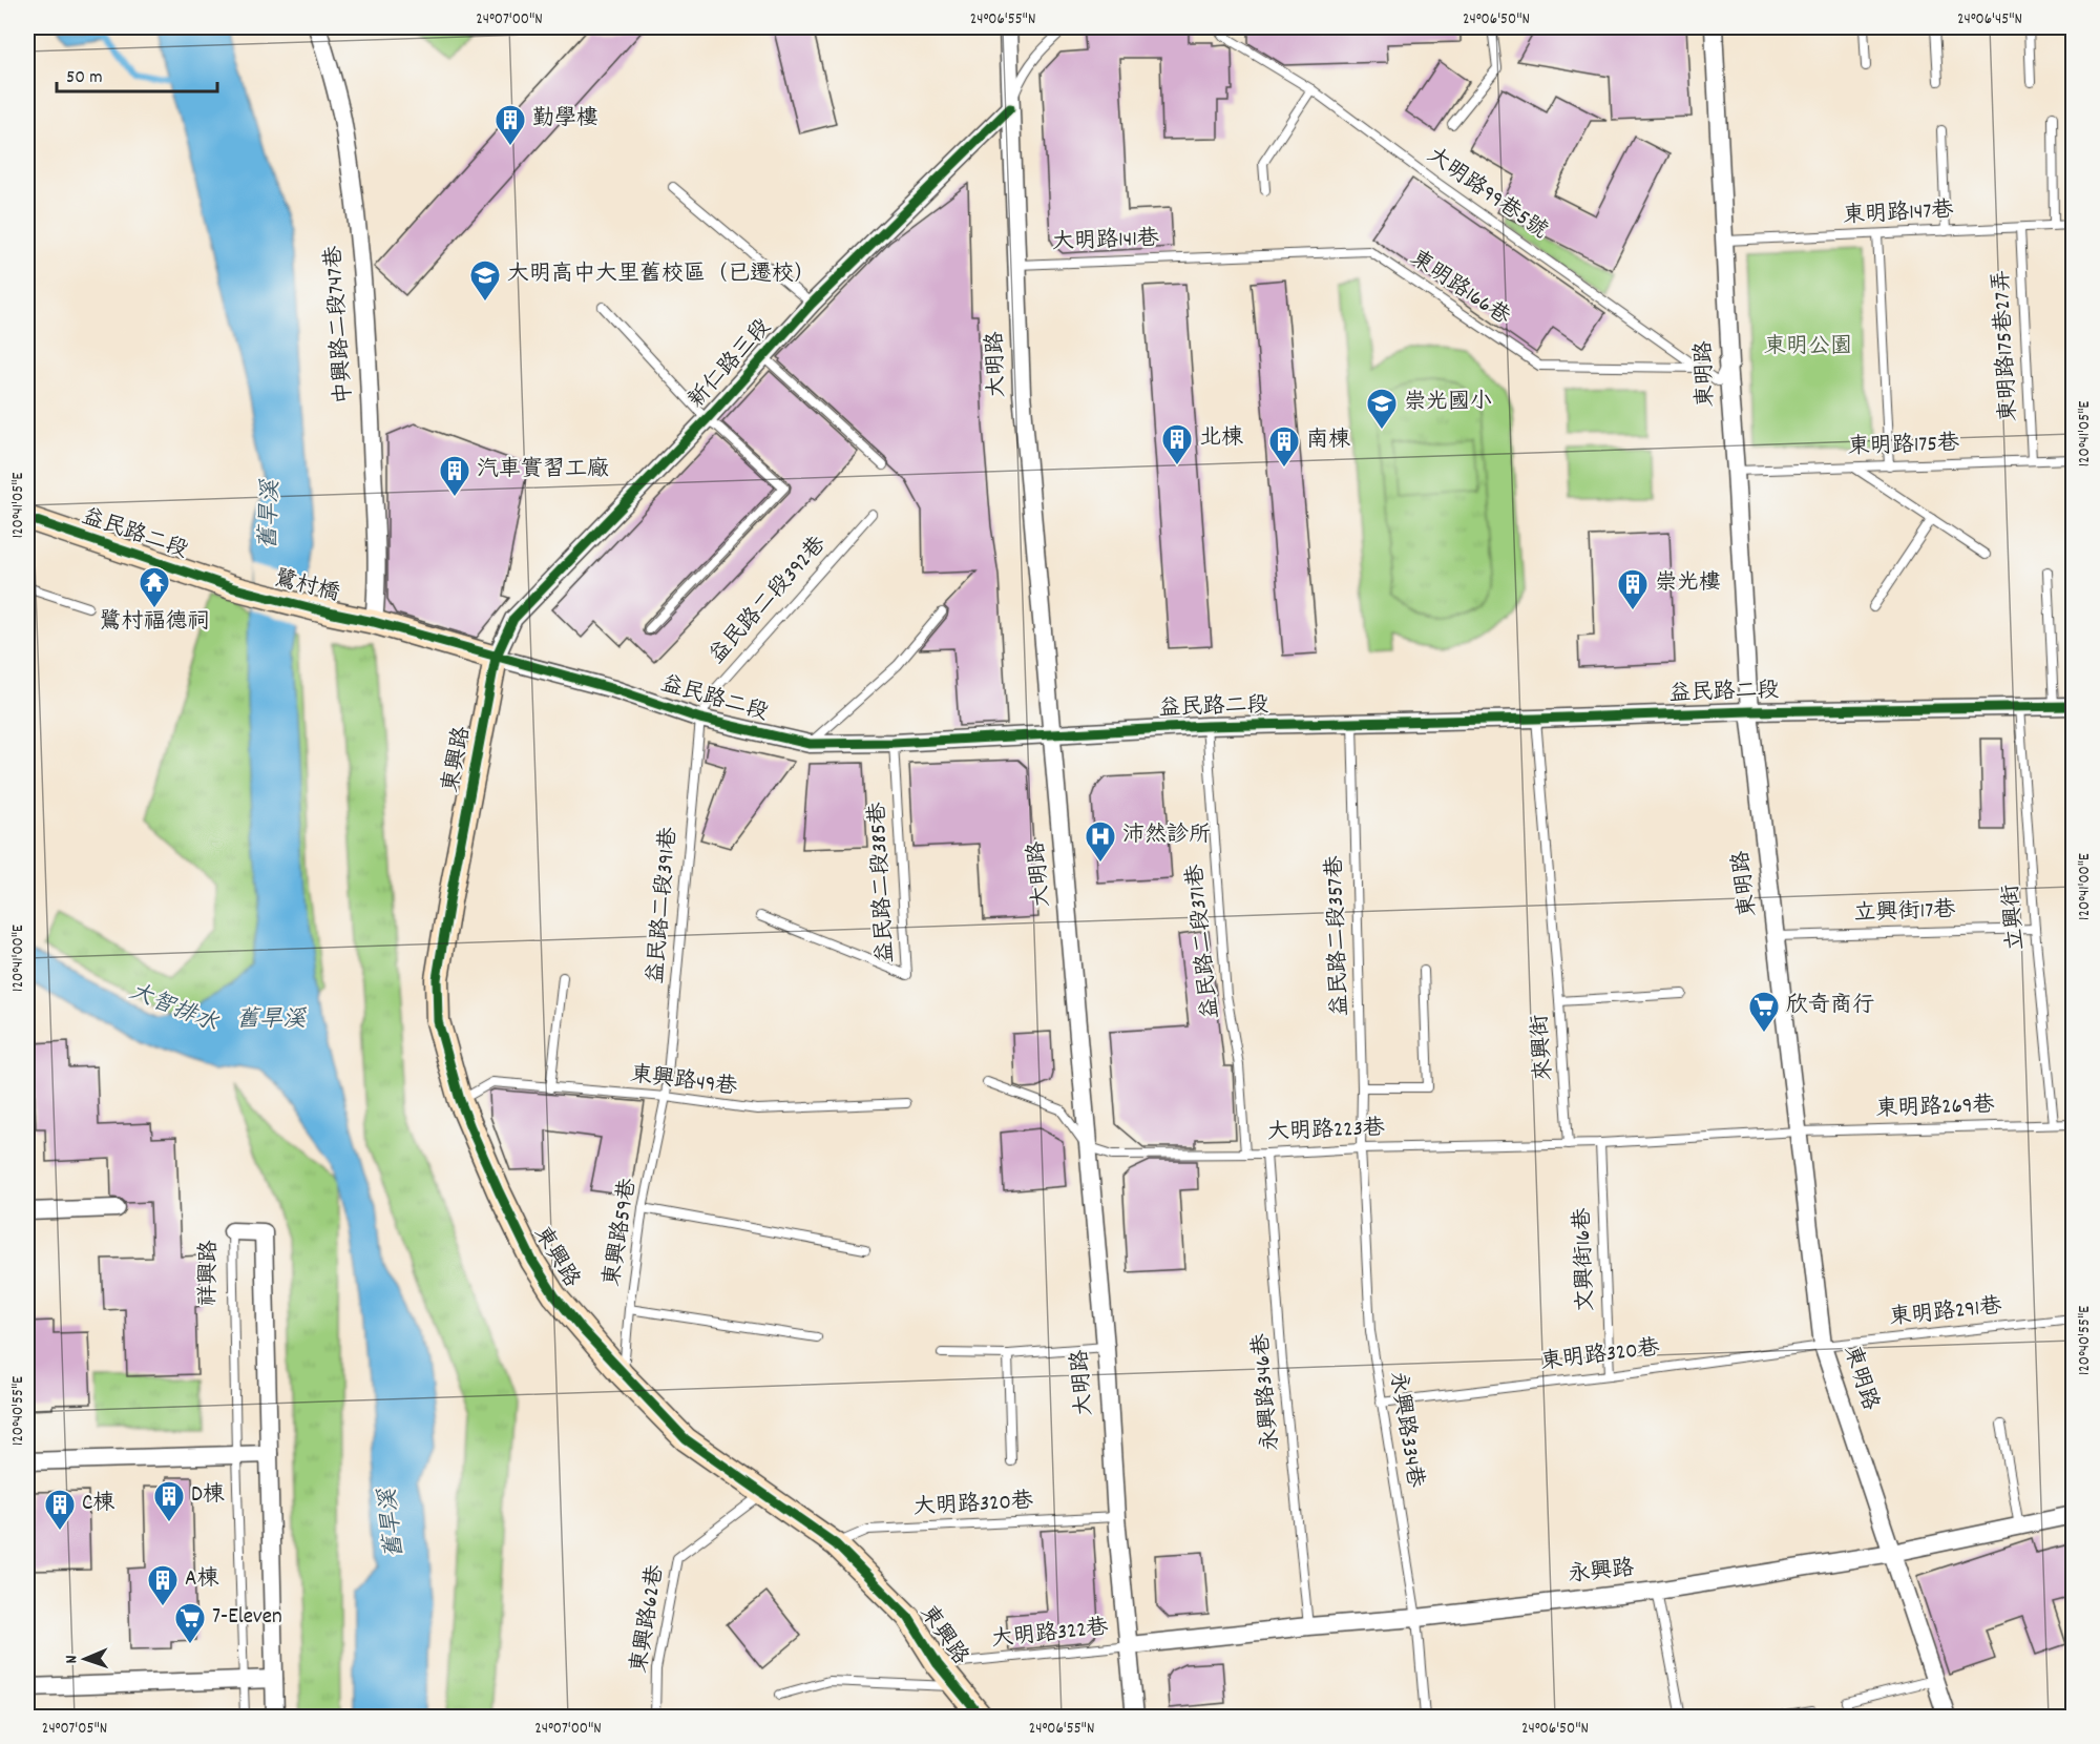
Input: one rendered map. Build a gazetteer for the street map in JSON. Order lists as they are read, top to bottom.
{
  "streets": {
    "street": [
      "中興路二段747巷",
      "新仁路三段",
      "大明路",
      "東明路",
      "益民路二段",
      "鷺村橋",
      "東興路",
      "祥興路",
      "永興路"
    ],
    "lane": [
      "大明路99巷5號",
      "東明路147巷",
      "大明路141巷",
      "東明路166巷",
      "東明路175巷27弄",
      "東明路175巷",
      "益民路二段392巷",
      "益民路二段385巷",
      "益民路二段391巷",
      "立興街17巷",
      "立興街",
      "益民路二段357巷",
      "益民路二段371巷",
      "來興街",
      "東興路49巷",
      "東明路269巷",
      "大明路223巷",
      "東興路59巷",
      "文興街16巷",
      "東明路291巷",
      "東明路320巷",
      "永興路346巷",
      "永興路334巷",
      "大明路320巷",
      "東興路62巷",
      "大明路322巷"
    ]
  },
  "crossings": [
    ["大明路99巷5號", "東明路166巷"],
    ["大明路99巷5號", "東明路"],
    ["東明路147巷", "東明路175巷27弄"],
    ["東明路147巷", "東明路"],
    ["大明路141巷", "東明路166巷"],
    ["大明路141巷", "大明路"],
    ["中興路二段747巷", "益民路二段"],
    ["中興路二段747巷", "鷺村橋"],
    ["東明路175巷27弄", "東明路175巷"],
    ["新仁路三段", "大明路"],
    ["新仁路三段", "益民路二段"],
    ["新仁路三段", "東興路"],
    ["大明路", "益民路二段"],
    ["大明路", "大明路223巷"],
    ["大明路", "大明路320巷"],
    ["大明路", "永興路"],
    ["大明路", "大明路322巷"],
    ["東明路", "東明路175巷"],
    ["東明路", "益民路二段"],
    ["東明路", "立興街17巷"],
    ["東明路", "東明路269巷"],
    ["東明路", "東明路291巷"],
    ["東明路", "東明路320巷"],
    ["東明路", "永興路"],
    ["益民路二段", "鷺村橋"],
    ["益民路二段", "益民路二段392巷"],
    ["益民路二段", "東興路"],
    ["益民路二段", "益民路二段385巷"],
    ["益民路二段", "益民路二段391巷"],
    ["益民路二段", "立興街"],
    ["益民路二段", "益民路二段357巷"],
    ["益民路二段", "益民路二段371巷"],
    ["益民路二段", "來興街"],
    ["益民路二段392巷", "益民路二段391巷"],
    ["東興路", "東興路49巷"],
    ["東興路", "東興路59巷"],
    ["東興路", "大明路320巷"],
    ["東興路", "東興路62巷"],
    ["東興路", "大明路322巷"],
    ["益民路二段391巷", "東興路49巷"],
    ["益民路二段391巷", "東興路59巷"],
    ["立興街17巷", "立興街"],
    ["立興街", "東明路269巷"],
    ["益民路二段357巷", "大明路223巷"],
    ["益民路二段357巷", "永興路334巷"],
    ["益民路二段371巷", "大明路223巷"],
    ["來興街", "大明路223巷"],
    ["東興路49巷", "東興路59巷"],
    ["大明路223巷", "永興路346巷"],
    ["大明路223巷", "永興路334巷"],
    ["文興街16巷", "東明路320巷"],
    ["東明路291巷", "東明路320巷"],
    ["東明路320巷", "永興路334巷"],
    ["永興路346巷", "永興路"],
    ["永興路334巷", "永興路"],
    ["永興路", "大明路322巷"]
  ],
  "water": ["舊旱溪", "大智排水"],
  "parks": ["東明公園"],
  "places": {
    "building": [
      "勤學樓",
      "北棟",
      "南棟",
      "汽車實習工廠",
      "崇光樓",
      "D棟",
      "C棟",
      "A棟"
    ],
    "school or university": ["大明高中大里舊校區（已遷校）", "崇光國小"],
    "temple": ["鷺村福德祠"],
    "hospital": ["沛然診所"],
    "supermarket": ["欣奇商行", "7-Eleven"]
  },
  "scale_bar": "50 m",
  "north": "left",
  "coordinates": [
    "24°07'00\"N",
    "24°06'55\"N",
    "24°06'50\"N",
    "24°06'45\"N",
    "120°41'05\"E",
    "120°41'00\"E",
    "120°40'55\"E",
    "24°07'05\"N"
  ]
}
